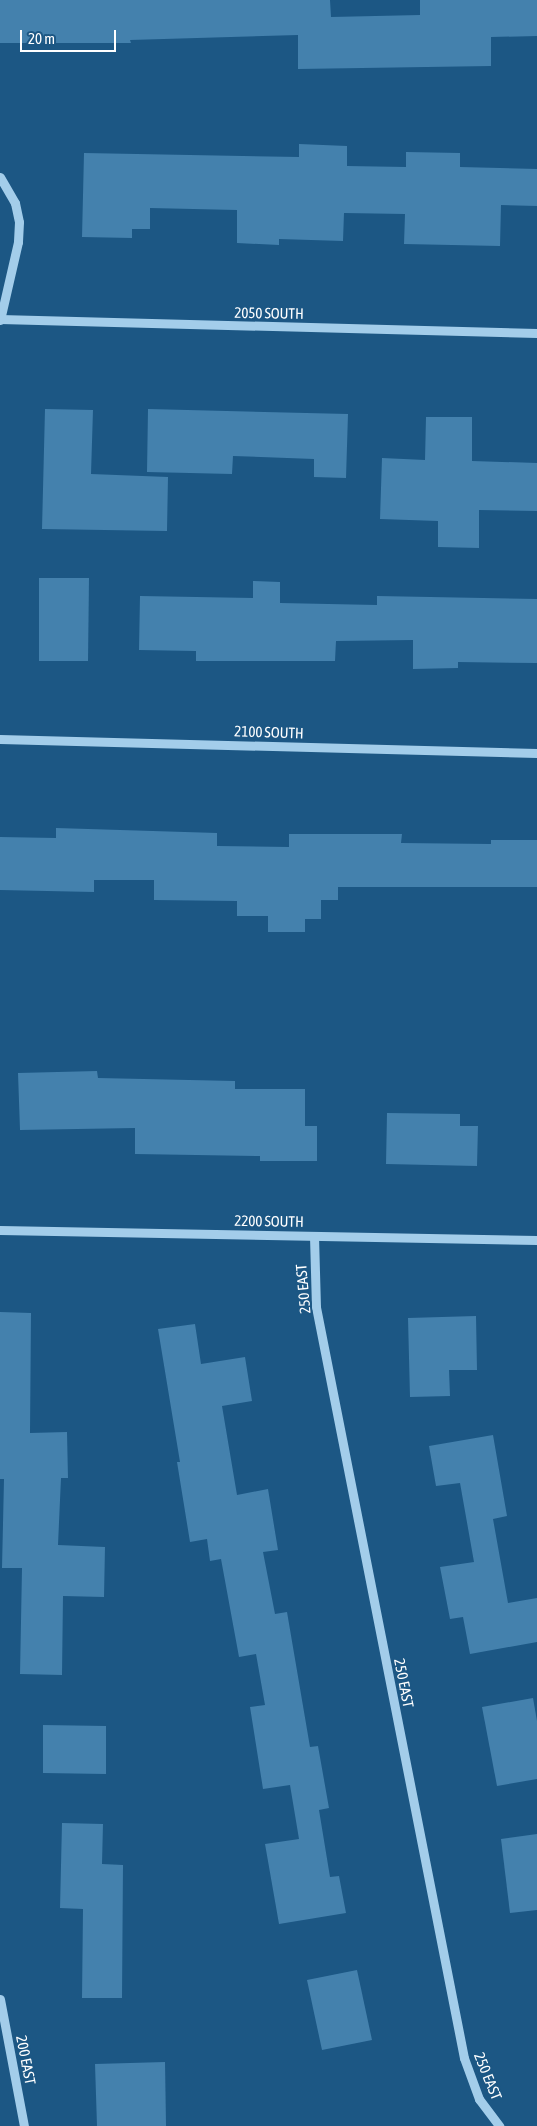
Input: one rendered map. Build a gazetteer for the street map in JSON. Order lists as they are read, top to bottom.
{
  "streets": {
    "street": [
      "2050 SOUTH",
      "2100 SOUTH",
      "2200 SOUTH",
      "250 EAST",
      "200 EAST"
    ]
  },
  "crossings": [
    ["2200 SOUTH", "250 EAST"]
  ],
  "scale_bar": "20 m"
}
